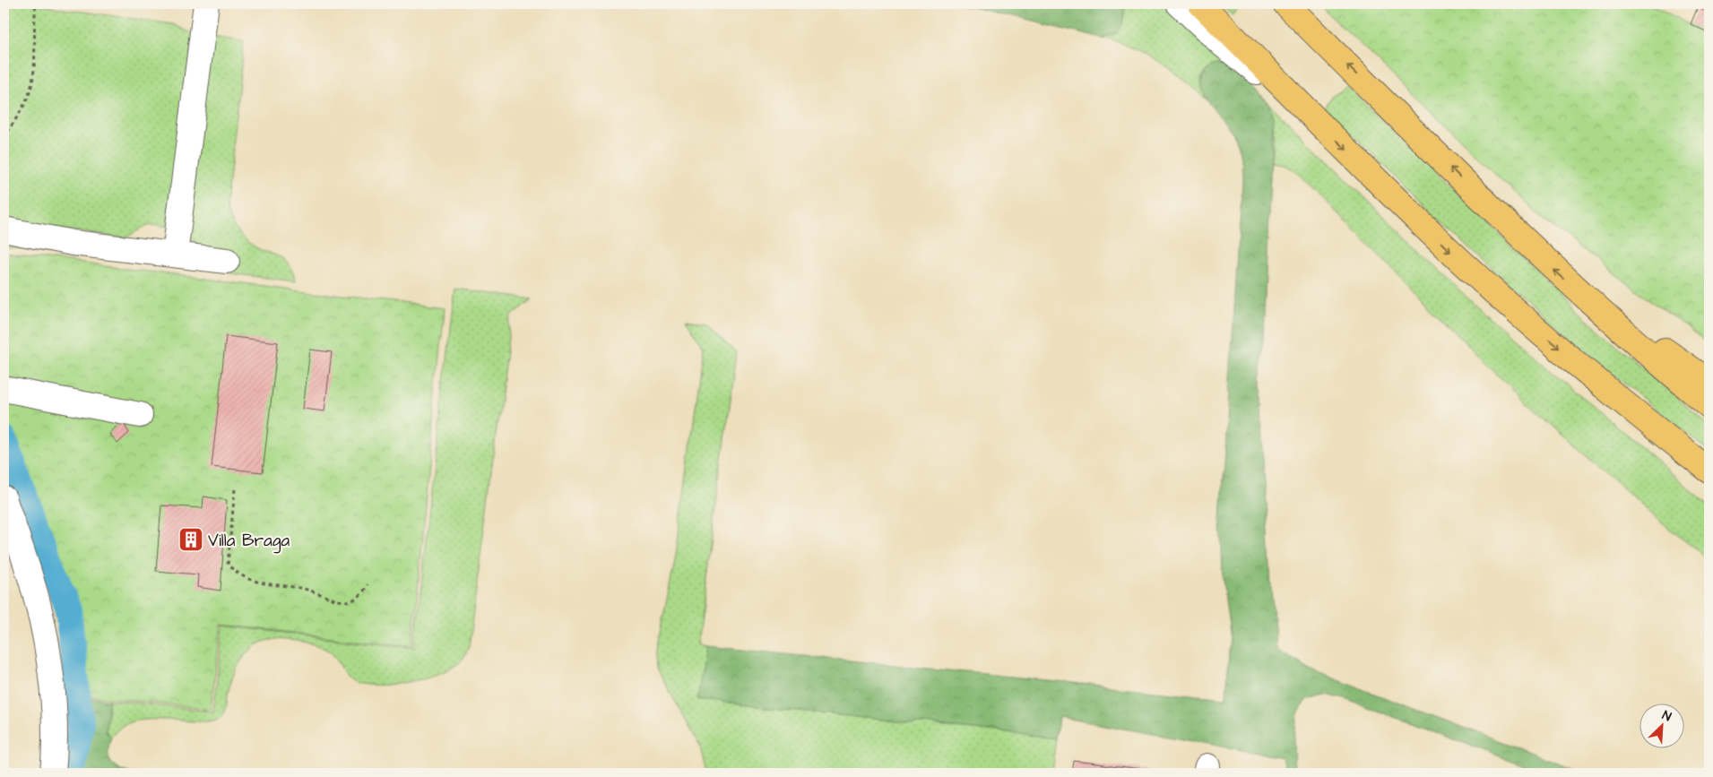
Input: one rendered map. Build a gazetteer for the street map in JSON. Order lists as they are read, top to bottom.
{
  "places": {
    "building": ["Villa Braga"]
  },
  "north": "top right"
}
